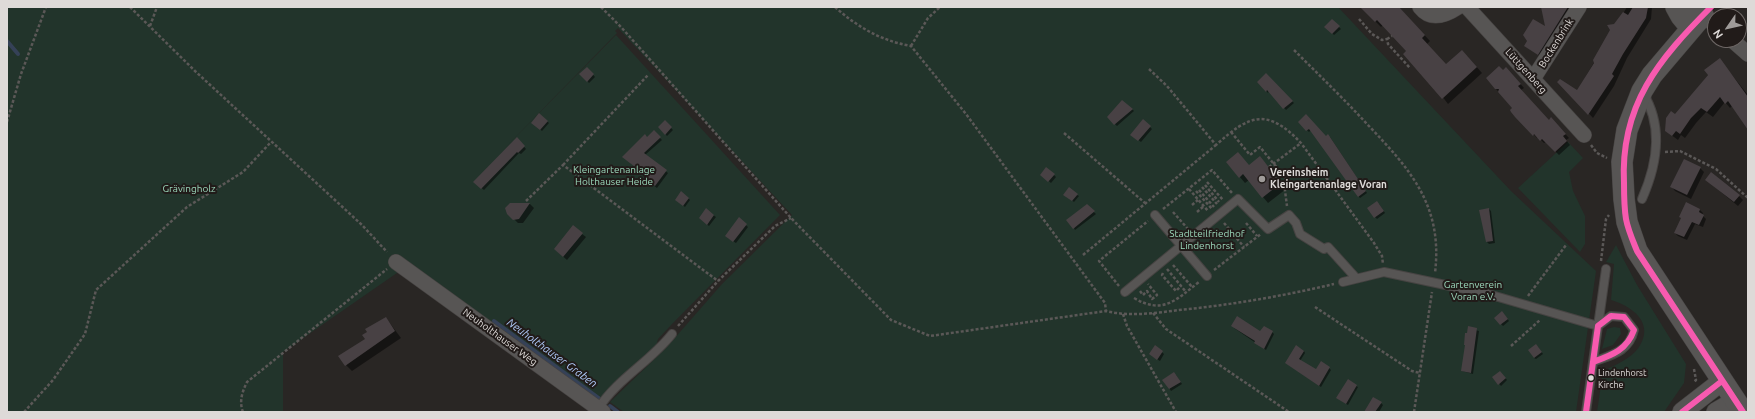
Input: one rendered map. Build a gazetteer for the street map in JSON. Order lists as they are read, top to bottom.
{
  "streets": {
    "street": ["Bockenbrink", "Lüttgenberg", "Neuholthauser Weg"]
  },
  "crossings": [
    ["Bockenbrink", "Lüttgenberg"]
  ],
  "water": ["Neuholthauser Graben"],
  "parks": [
    "Kleingartenanlage Holthauser Heide",
    "Grävingholz",
    "Stadtteilfriedhof Lindenhorst",
    "Gartenverein Voran e.V."
  ],
  "places": ["Vereinsheim Kleingartenanlage Voran", "Lindenhorst Kirche"],
  "north": "bottom left"
}
